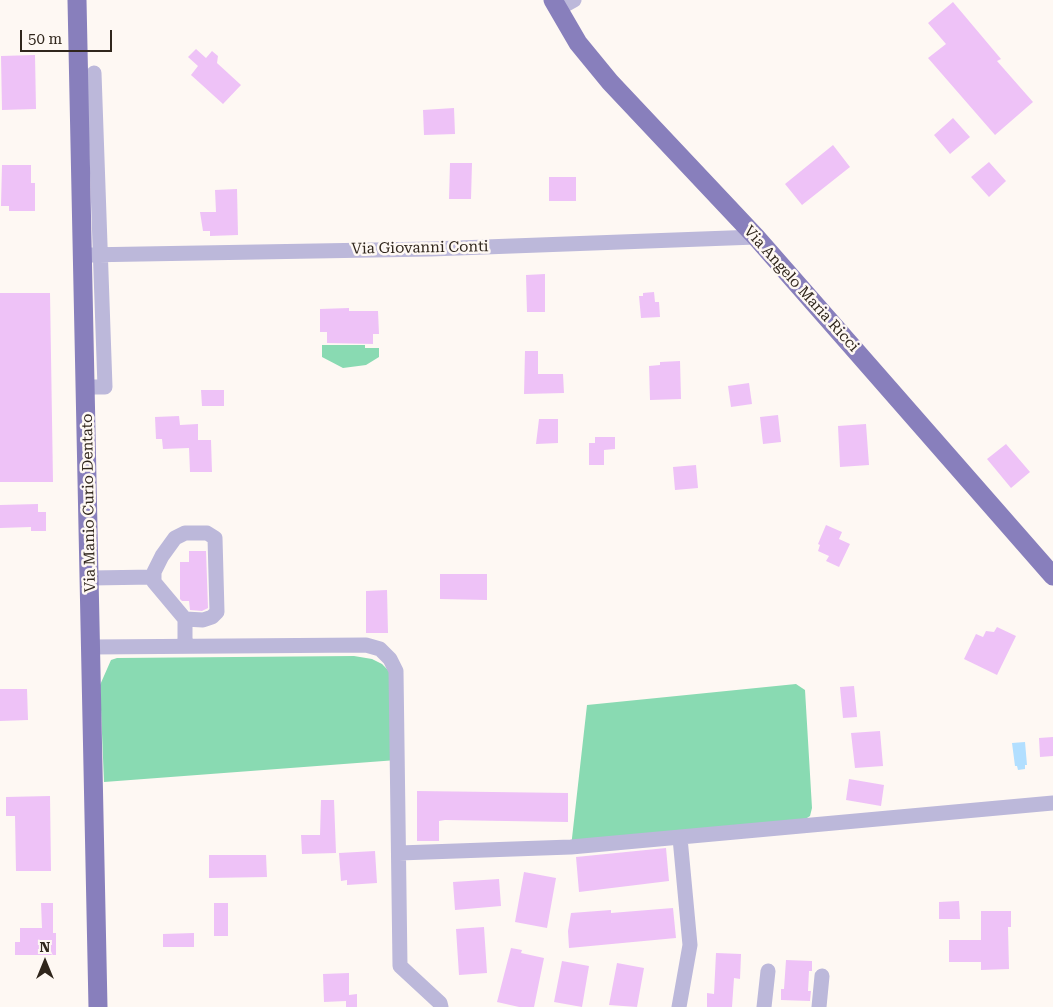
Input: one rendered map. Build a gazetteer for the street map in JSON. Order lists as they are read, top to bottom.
{
  "streets": {
    "main road": ["Via Angelo Maria Ricci", "Via Manio Curio Dentato"],
    "street": ["Via Giovanni Conti"]
  },
  "crossings": [
    ["Via Giovanni Conti", "Via Angelo Maria Ricci"],
    ["Via Giovanni Conti", "Via Manio Curio Dentato"]
  ],
  "scale_bar": "50 m",
  "north": "top"
}
